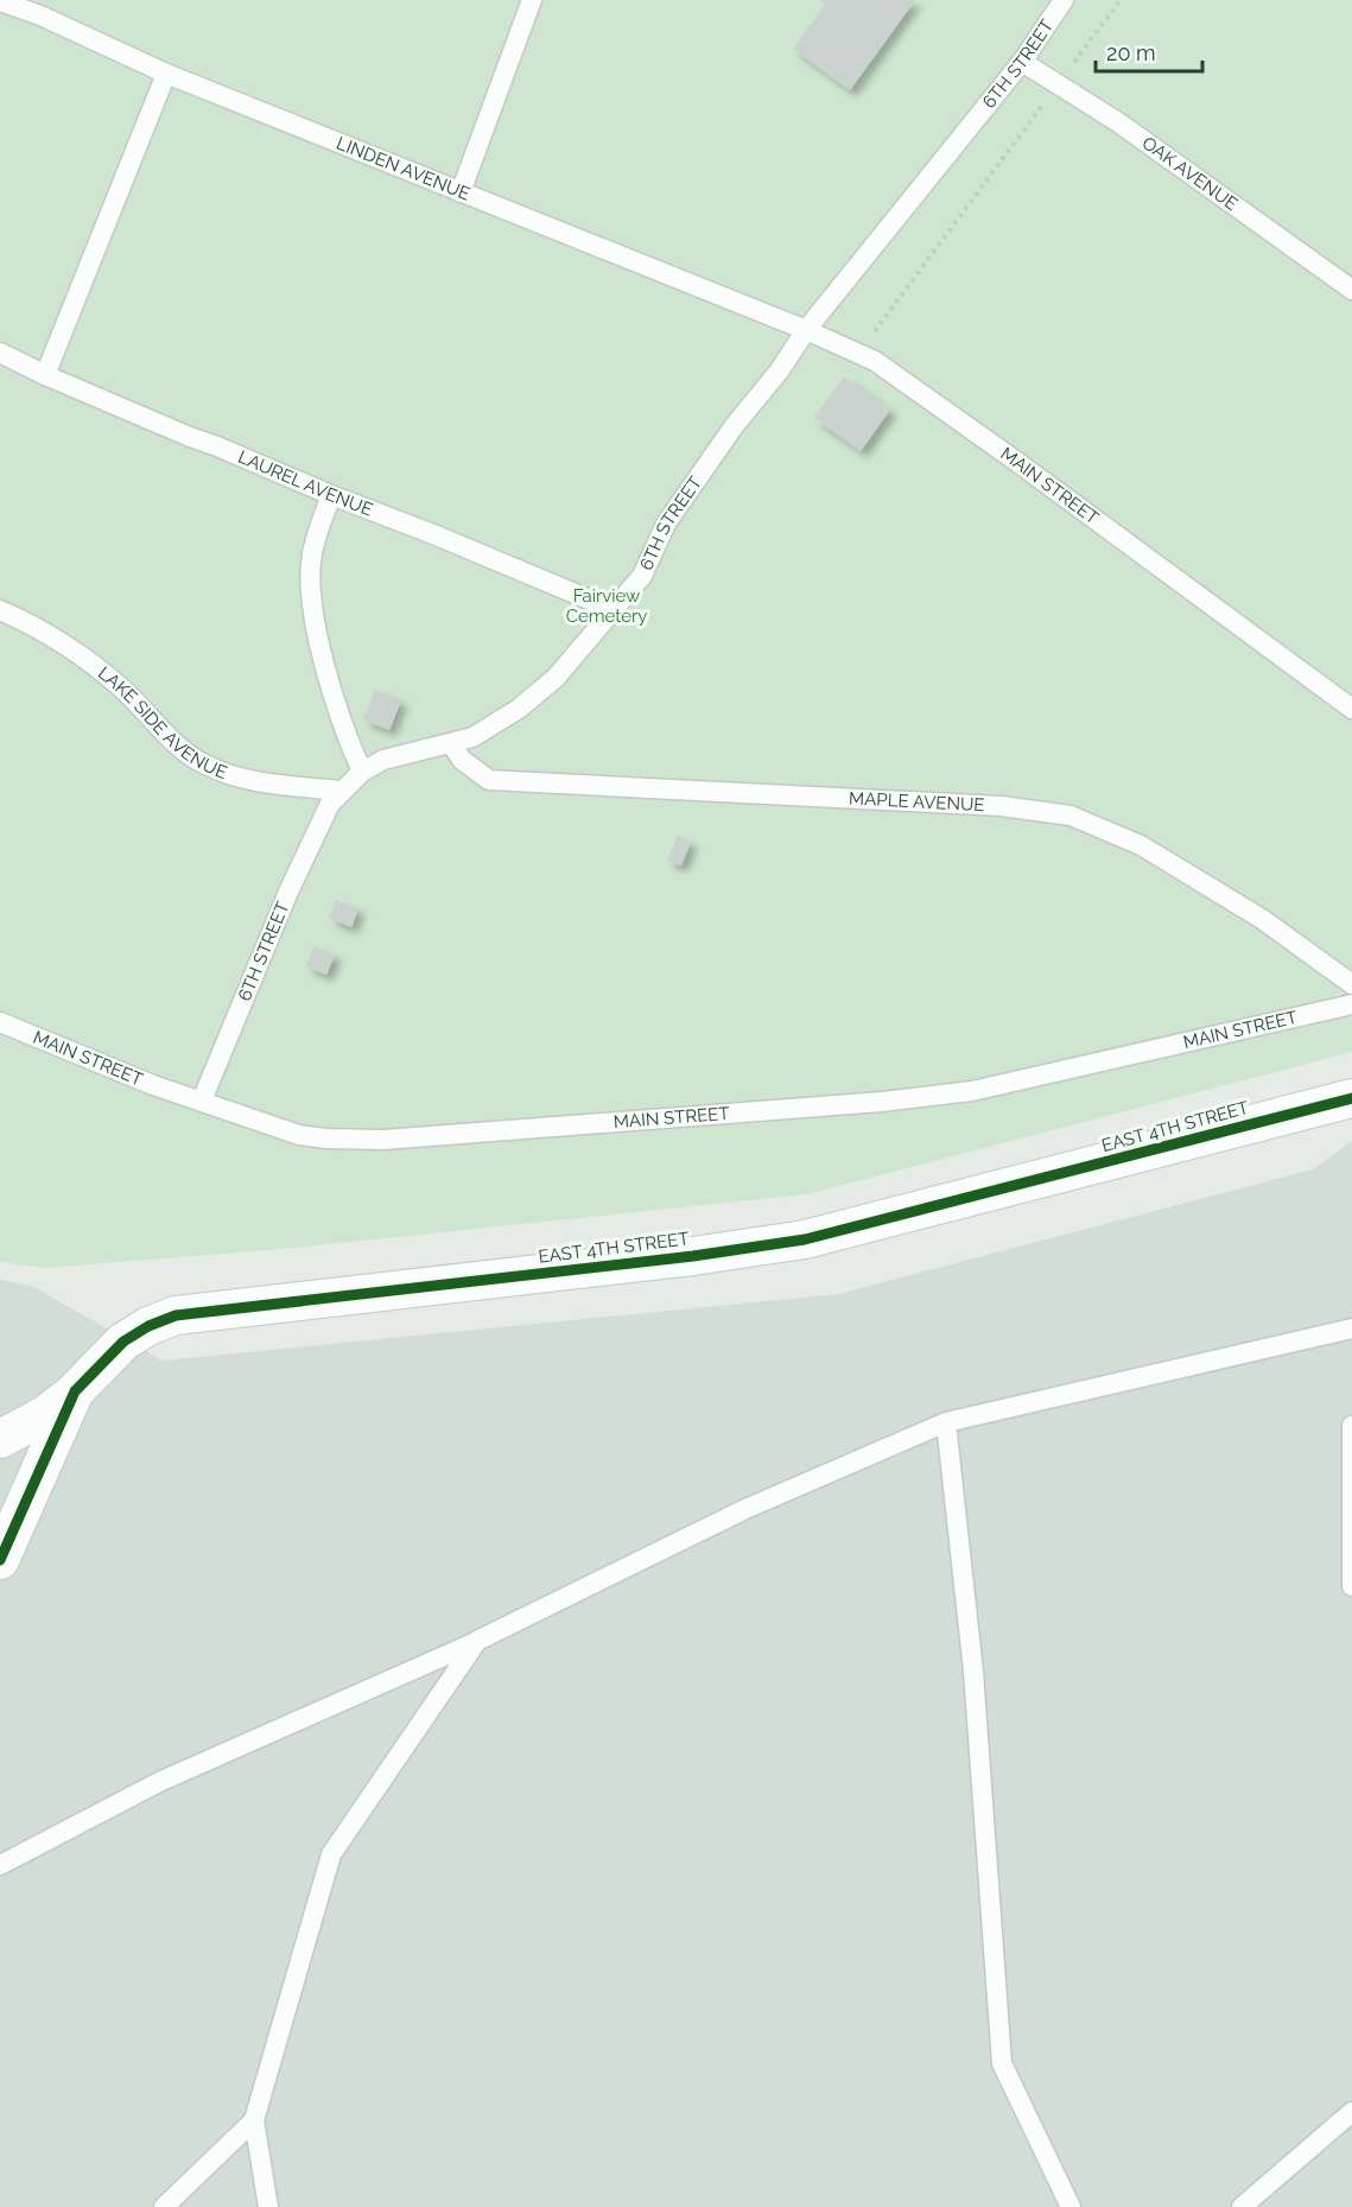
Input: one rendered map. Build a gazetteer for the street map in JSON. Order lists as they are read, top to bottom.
{
  "streets": {
    "street": ["EAST 4TH STREET"],
    "lane": [
      "6TH STREET",
      "LINDEN AVENUE",
      "OAK AVENUE",
      "LAUREL AVENUE",
      "MAIN STREET",
      "LAKE SIDE AVENUE",
      "MAPLE AVENUE"
    ]
  },
  "crossings": [
    ["6TH STREET", "LINDEN AVENUE"],
    ["6TH STREET", "OAK AVENUE"],
    ["6TH STREET", "LAUREL AVENUE"],
    ["6TH STREET", "MAIN STREET"],
    ["6TH STREET", "LAKE SIDE AVENUE"],
    ["6TH STREET", "MAPLE AVENUE"],
    ["LINDEN AVENUE", "MAIN STREET"]
  ],
  "parks": ["Fairview Cemetery"],
  "scale_bar": "20 m"
}
